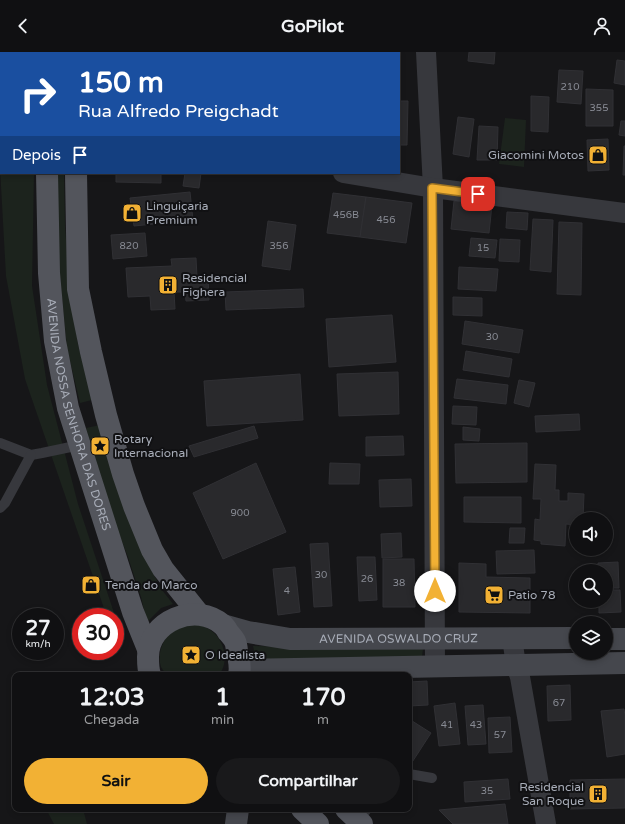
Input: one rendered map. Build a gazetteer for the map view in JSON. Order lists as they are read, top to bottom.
{
  "streets": {
    "main road": ["AVENIDA NOSSA SENHORA DAS DORES"],
    "street": ["AVENIDA OSWALDO CRUZ"]
  },
  "places": {
    "shop": ["Giacomini Motos", "Linguiçaria Premium", "Tenda do Marco"],
    "building": ["Residencial Fighera", "Residencial San Roque"],
    "place": ["Rotary Internacional", "O Idealista"],
    "supermarket": ["Patio 78"]
  },
  "house_numbers": [
    "210",
    "355",
    "456B",
    "456",
    "820",
    "356",
    "15",
    "30",
    "900",
    "30",
    "26",
    "38",
    "4",
    "67",
    "41",
    "43",
    "57",
    "35"
  ],
  "page": {
    "header": "GoPilot",
    "turn": ["150 m", "Rua Alfredo Preigchadt"],
    "then": "Depois",
    "speed": "27 km/h",
    "limit": "30",
    "eta": [
      "12:03",
      "Chegada",
      "1",
      "min",
      "170",
      "m"
    ],
    "buttons": ["Sair", "Compartilhar"]
  }
}
